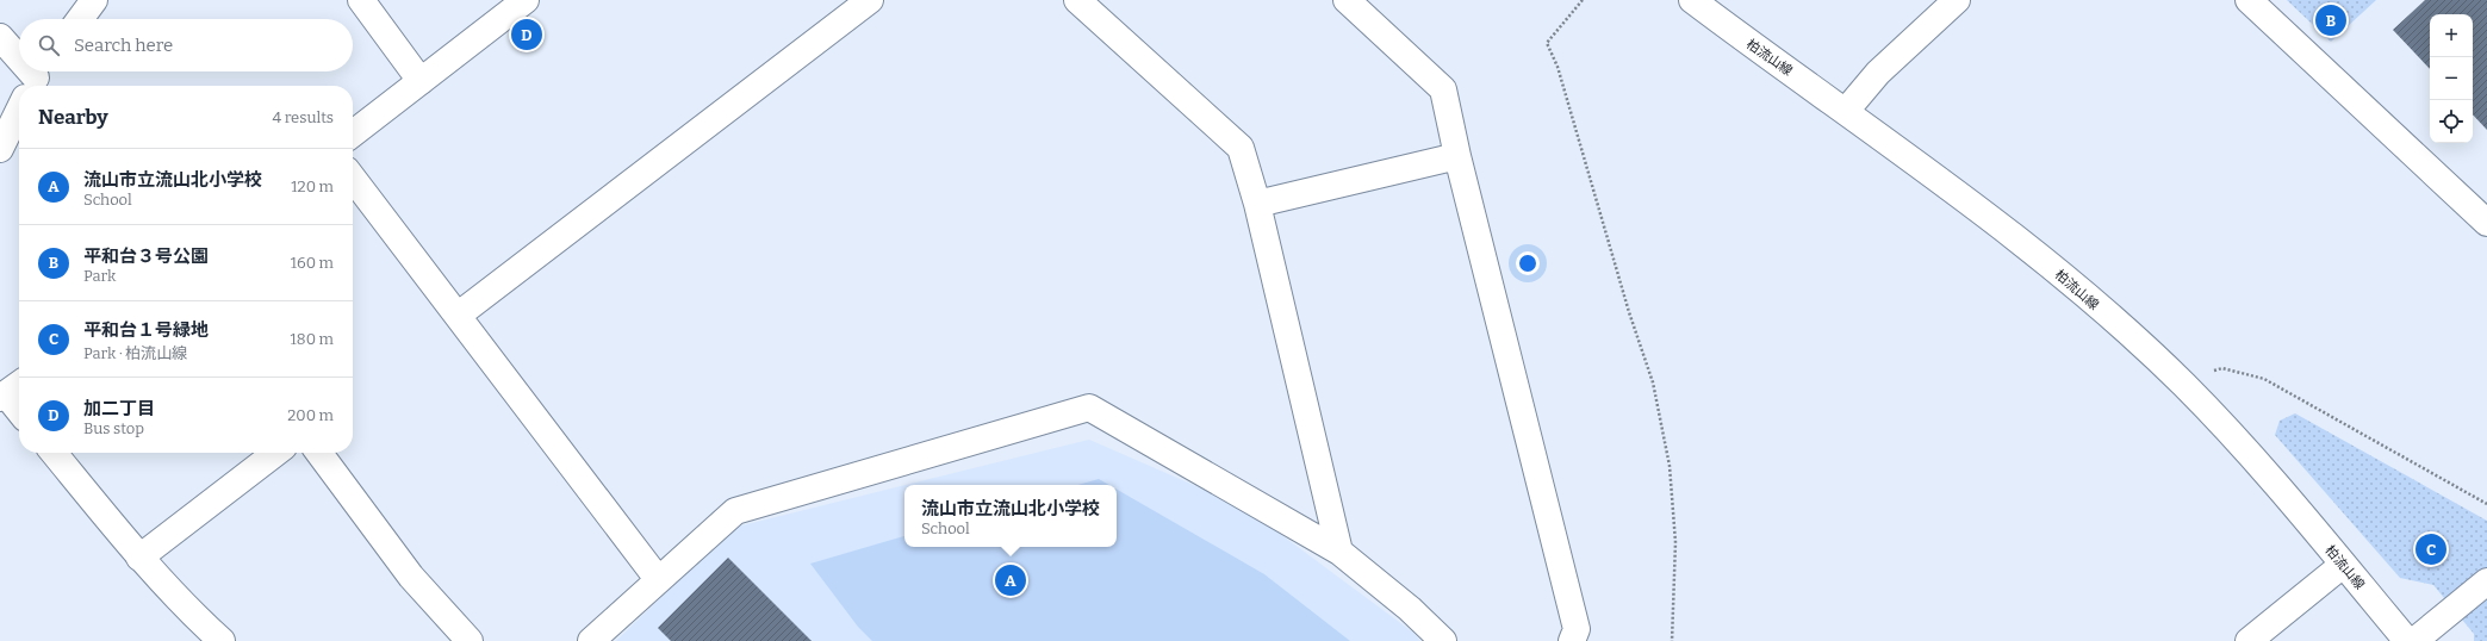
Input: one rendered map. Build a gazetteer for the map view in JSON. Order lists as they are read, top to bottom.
{
  "streets": {
    "street": ["柏流山線"]
  },
  "page": {
    "pins": [
      "B",
      "D",
      "C",
      "A"
    ],
    "map_buttons": ["+", "−"],
    "search": "Search here",
    "heading": ["Nearby", "4 results"],
    "list": [
      {
        "mark": "A",
        "name": "流山市立流山北小学校",
        "note": "School",
        "value": "120 m"
      },
      {
        "mark": "B",
        "name": "平和台３号公園",
        "note": "Park",
        "value": "160 m"
      },
      {
        "mark": "C",
        "name": "平和台１号緑地",
        "note": "Park · 柏流山線",
        "value": "180 m"
      },
      {
        "mark": "D",
        "name": "加二丁目",
        "note": "Bus stop",
        "value": "200 m"
      }
    ],
    "popup": ["流山市立流山北小学校", "School"]
  }
}
